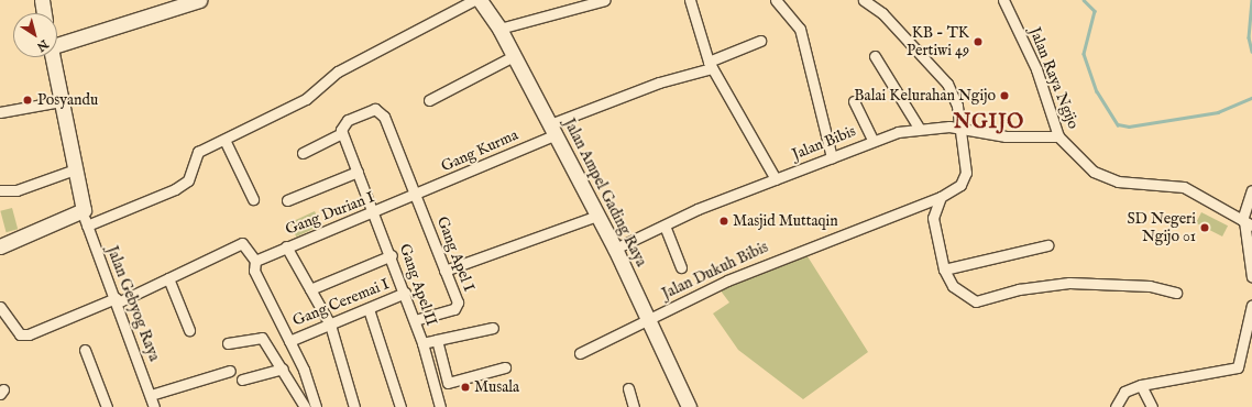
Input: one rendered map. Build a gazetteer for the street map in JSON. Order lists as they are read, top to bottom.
{
  "streets": {
    "main road": ["Jalan Ampel Gading Raya"],
    "street": [
      "Jalan Raya Ngijo",
      "Jalan Bibis",
      "Gang Kurma",
      "Gang Durian I",
      "Gang Apel I",
      "Jalan Dukuh Bibis",
      "Gang Apel II",
      "Gang Ceremai I",
      "Jalan Gebyog Raya"
    ]
  },
  "crossings": [
    ["Jalan Raya Ngijo", "Jalan Bibis"],
    ["Jalan Bibis", "Jalan Ampel Gading Raya"],
    ["Jalan Bibis", "Jalan Dukuh Bibis"],
    ["Gang Kurma", "Jalan Ampel Gading Raya"],
    ["Gang Kurma", "Gang Durian I"],
    ["Gang Kurma", "Gang Apel I"],
    ["Jalan Ampel Gading Raya", "Jalan Dukuh Bibis"],
    ["Gang Durian I", "Gang Apel I"],
    ["Gang Durian I", "Gang Apel II"],
    ["Gang Apel I", "Gang Apel II"],
    ["Gang Apel II", "Gang Ceremai I"]
  ],
  "districts": ["NGIJO"],
  "places": [
    "KB - TK Pertiwi 49",
    "Balai Kelurahan Ngijo",
    "Posyandu",
    "Masjid Muttaqin",
    "SD Negeri Ngijo 01",
    "Musala"
  ],
  "north": "bottom right"
}
